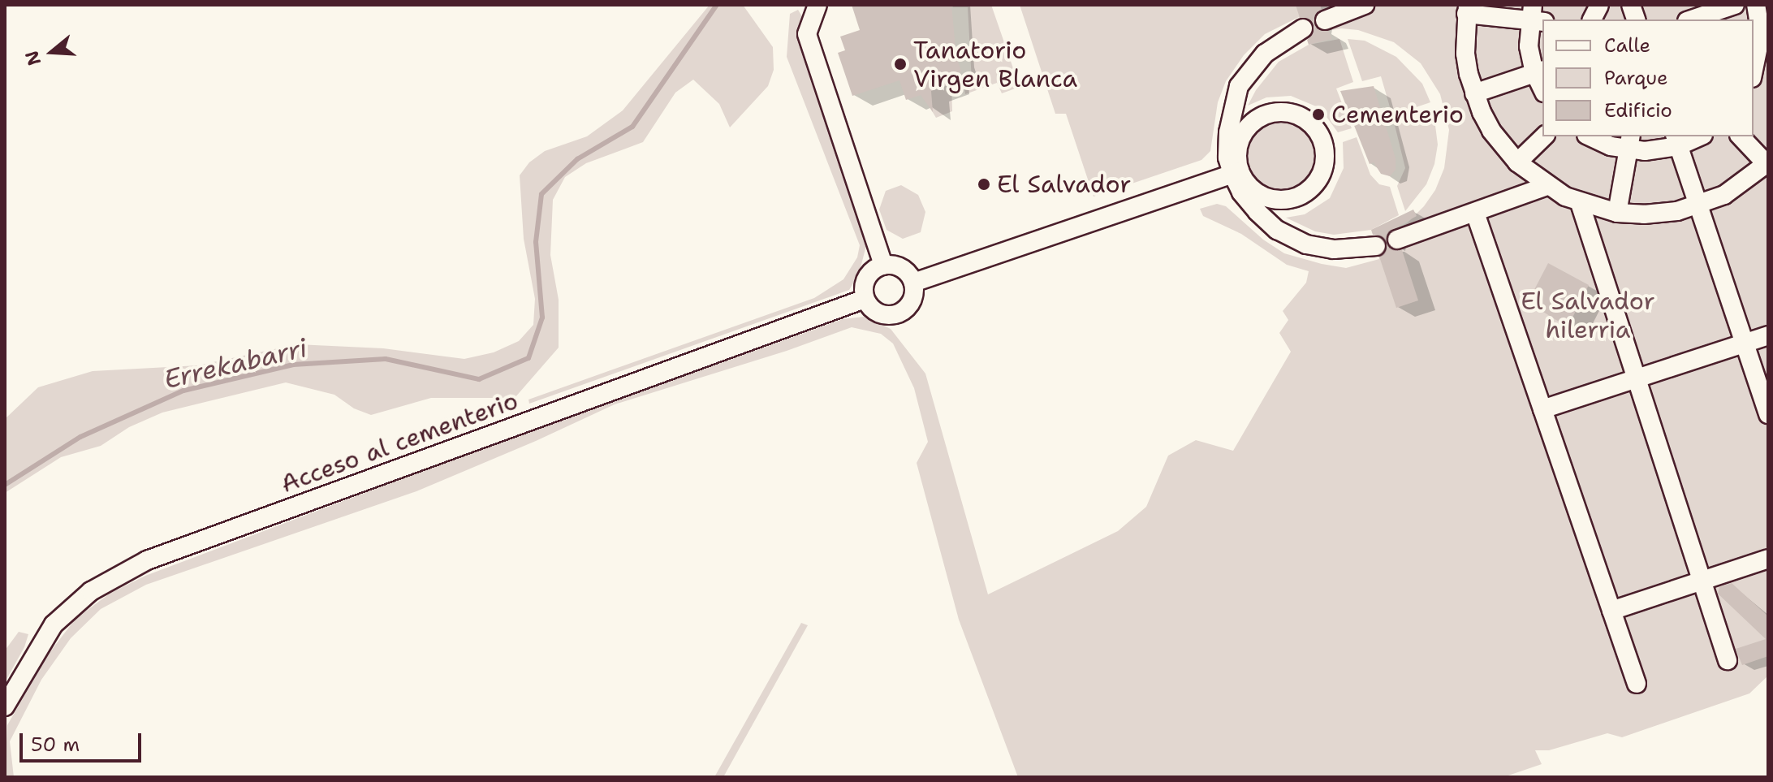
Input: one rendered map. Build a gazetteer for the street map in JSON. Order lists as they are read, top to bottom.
{
  "streets": {
    "street": ["Acceso al cementerio"]
  },
  "water": ["Errekabarri"],
  "parks": ["El Salvador hilerria"],
  "places": ["Tanatorio Virgen Blanca", "Cementerio", "El Salvador"],
  "legend": ["Calle", "Parque", "Edificio"],
  "scale_bar": "50 m",
  "north": "left"
}
